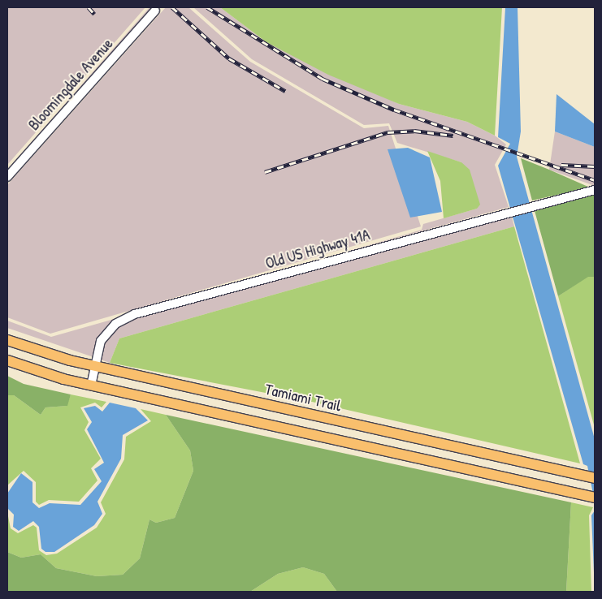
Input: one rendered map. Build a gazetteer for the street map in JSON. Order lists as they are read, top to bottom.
{
  "streets": {
    "main road": ["Tamiami Trail"],
    "street": ["Bloomingdale Avenue", "Old US Highway 41A"]
  },
  "crossings": [
    ["Old US Highway 41A", "Tamiami Trail"]
  ]
}
